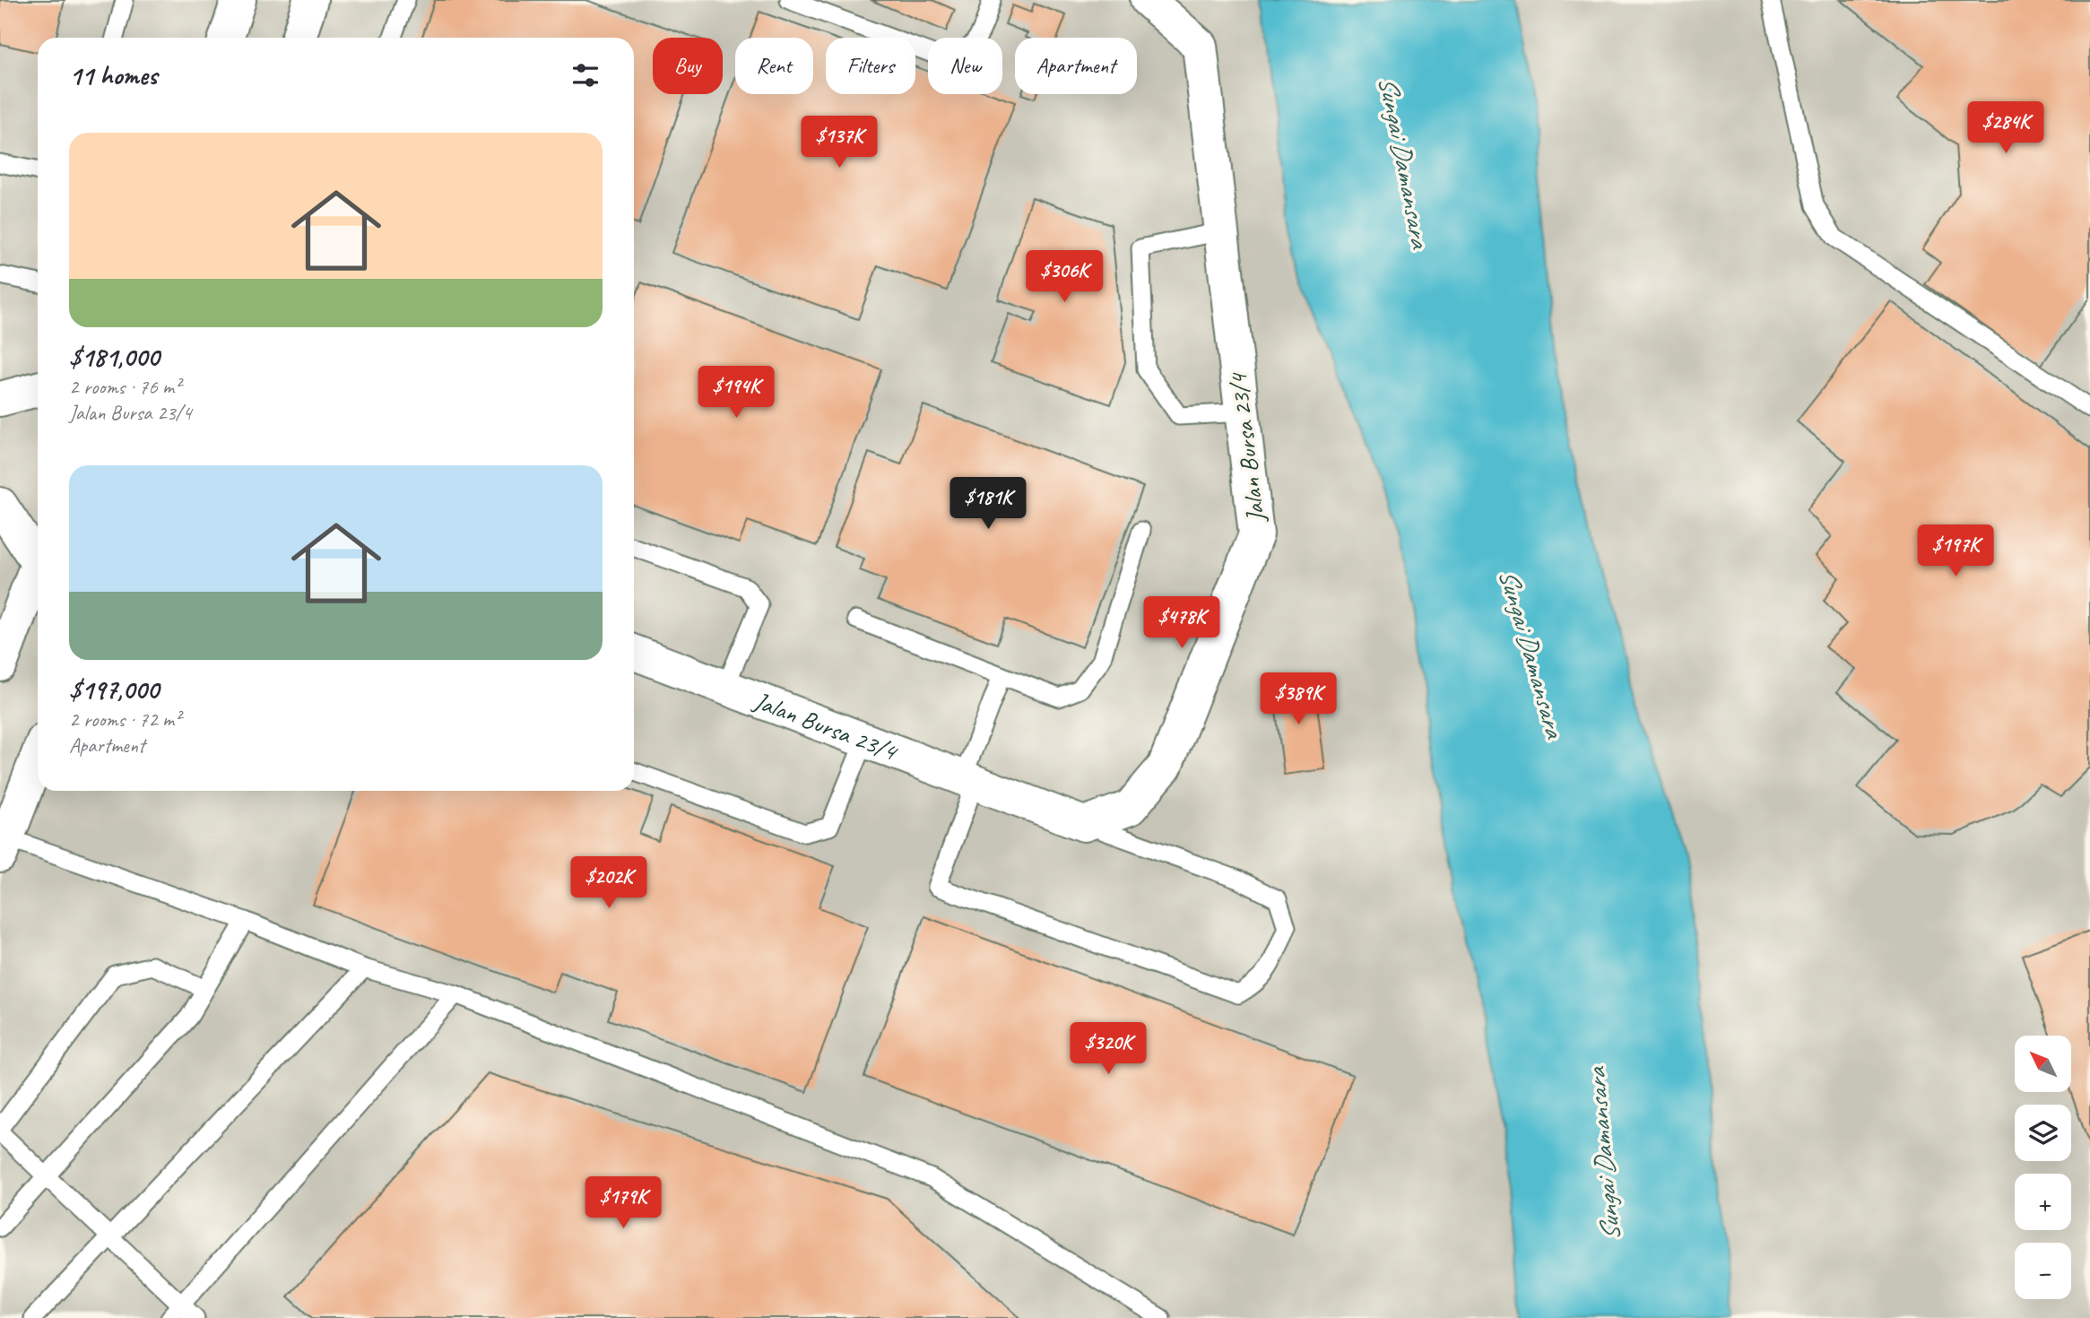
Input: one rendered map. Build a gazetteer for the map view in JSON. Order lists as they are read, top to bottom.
{
  "streets": {
    "street": ["Jalan Bursa 23/4"]
  },
  "water": ["Sungai Damansara"],
  "north": "top left",
  "page": {
    "chip": [
      "Buy",
      "Rent",
      "Filters",
      "New",
      "Apartment"
    ],
    "heading": "11 homes",
    "price": [
      "$284K",
      "$137K",
      "$306K",
      "$194K",
      "$181K",
      "$197K",
      "$478K",
      "$389K",
      "$202K",
      "$320K",
      "$179K"
    ],
    "list": [
      {
        "name": "$181,000",
        "note": "2 rooms · 76 m² · Jalan Bursa 23/4"
      },
      {
        "name": "$197,000",
        "note": "2 rooms · 72 m² · Apartment"
      }
    ],
    "map_buttons": ["+", "−"]
  }
}
